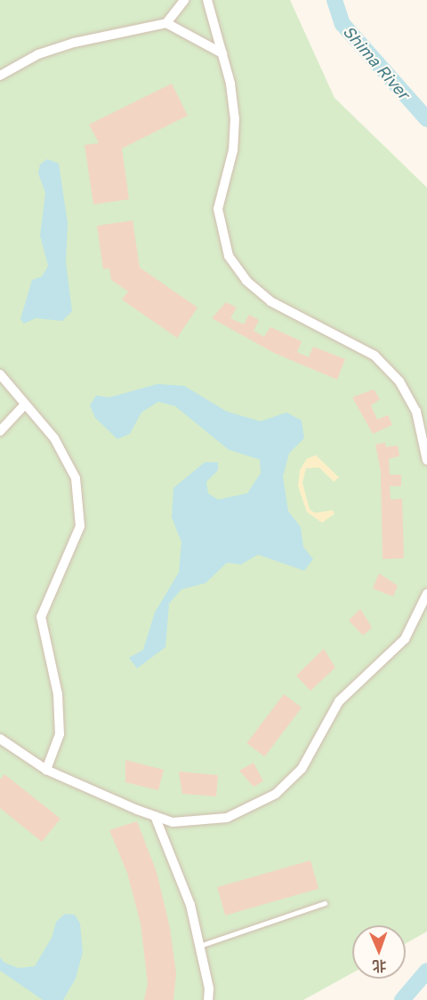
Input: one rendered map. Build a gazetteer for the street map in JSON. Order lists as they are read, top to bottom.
{
  "water": ["Shima River"],
  "north": "bottom"
}
